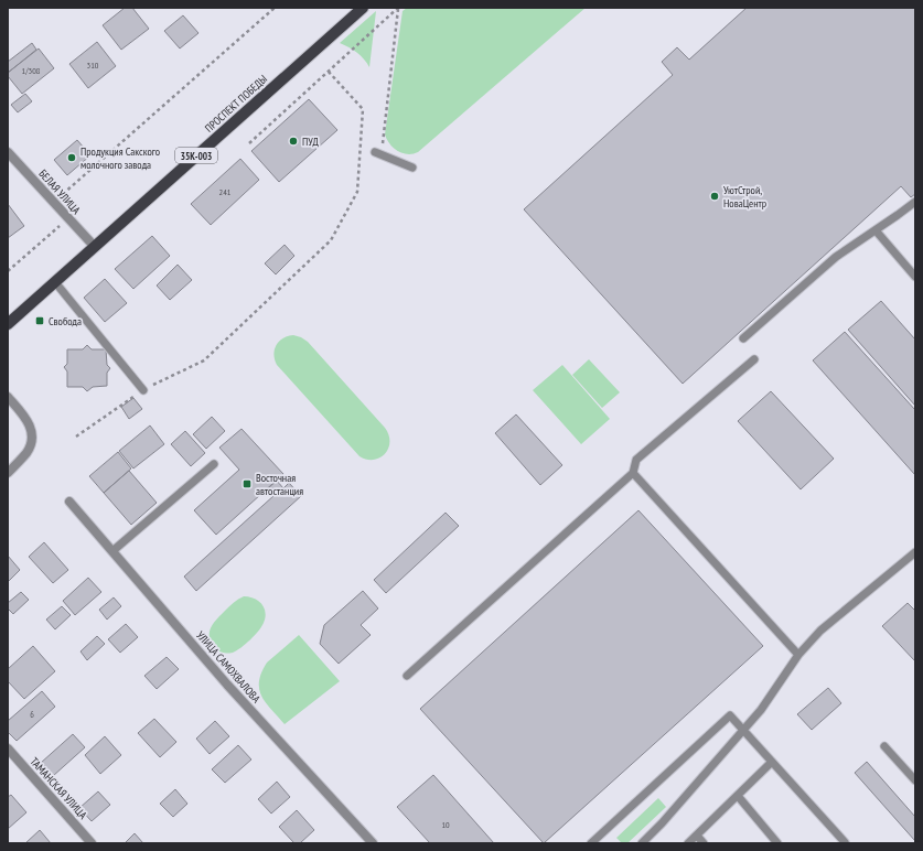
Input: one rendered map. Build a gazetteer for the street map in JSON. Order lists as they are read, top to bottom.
{
  "streets": {
    "main road": ["ПРОСПЕКТ ПОБЕДЫ", "35К-003"],
    "street": ["БЕЛАЯ УЛИЦА", "УЛИЦА САМОХВАЛОВА", "ТАМАНСКАЯ УЛИЦА"]
  },
  "crossings": [
    ["ПРОСПЕКТ ПОБЕДЫ", "БЕЛАЯ УЛИЦА"]
  ],
  "places": {
    "other": ["ПУД", "Продукция Сакского молочного завода", "УютСтрой, НоваЦентр"],
    "transit": ["Свобода", "Восточная автостанция"]
  },
  "house_numbers": [
    "310",
    "1/308",
    "241",
    "6",
    "10"
  ]
}
